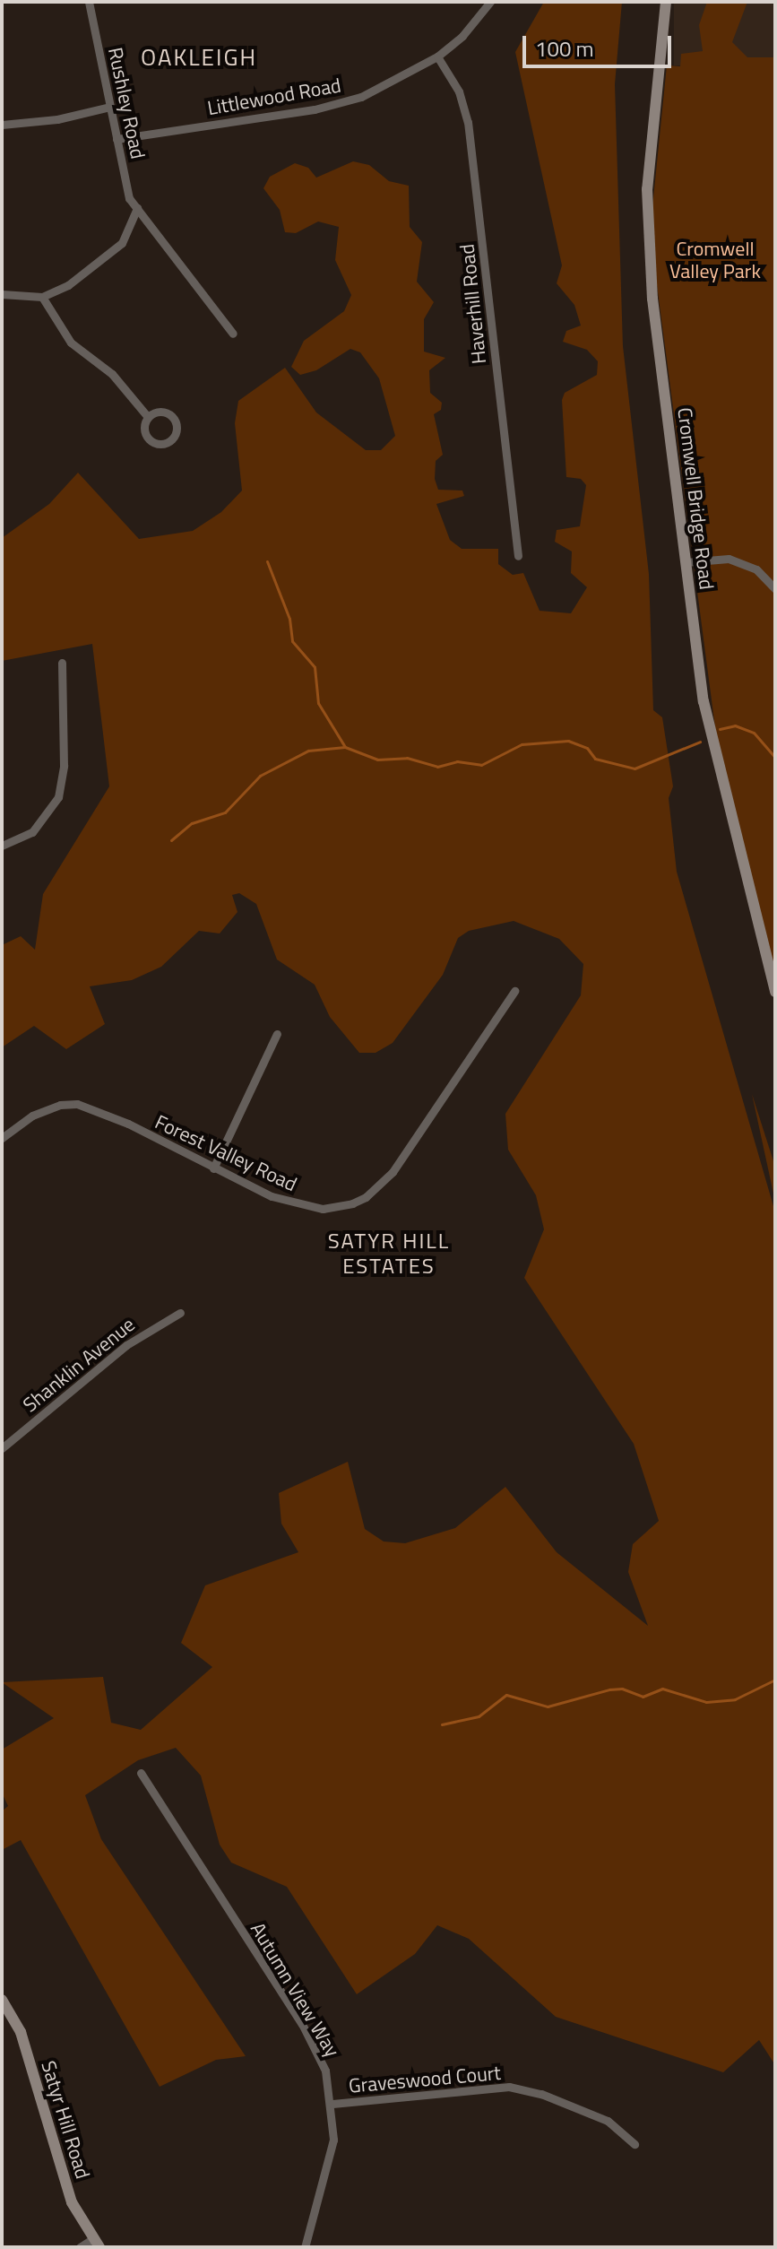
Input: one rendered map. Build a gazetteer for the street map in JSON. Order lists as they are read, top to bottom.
{
  "streets": {
    "main road": ["Cromwell Bridge Road", "Satyr Hill Road"],
    "street": [
      "Littlewood Road",
      "Rushley Road",
      "Haverhill Road",
      "Forest Valley Road",
      "Shanklin Avenue",
      "Autumn View Way",
      "Graveswood Court"
    ]
  },
  "crossings": [
    ["Littlewood Road", "Rushley Road"],
    ["Littlewood Road", "Haverhill Road"],
    ["Autumn View Way", "Graveswood Court"]
  ],
  "districts": ["OAKLEIGH", "SATYR HILL ESTATES"],
  "parks": ["Cromwell Valley Park"],
  "scale_bar": "100 m"
}
